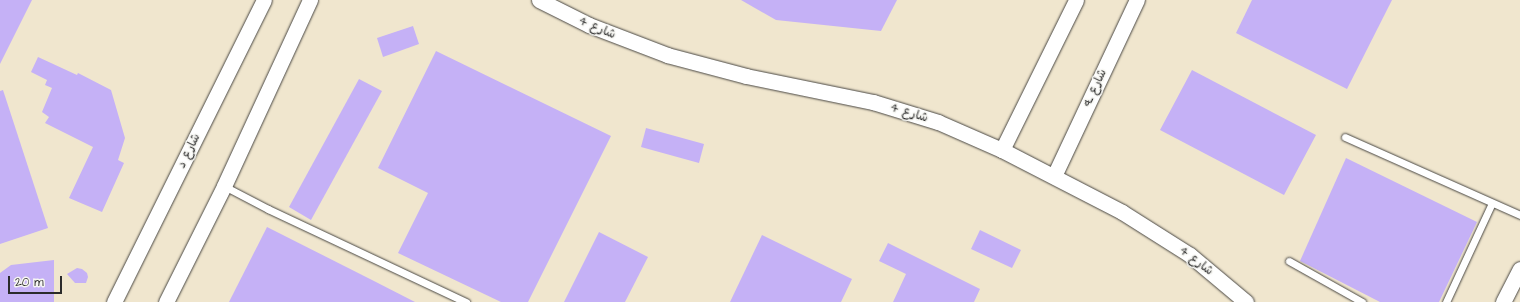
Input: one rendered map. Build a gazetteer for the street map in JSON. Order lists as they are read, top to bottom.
{
  "streets": {
    "street": ["شارع 4", "شارع ـه", "شارع د"]
  },
  "crossings": [
    ["شارع 4", "شارع ـه"]
  ],
  "scale_bar": "20 m"
}
